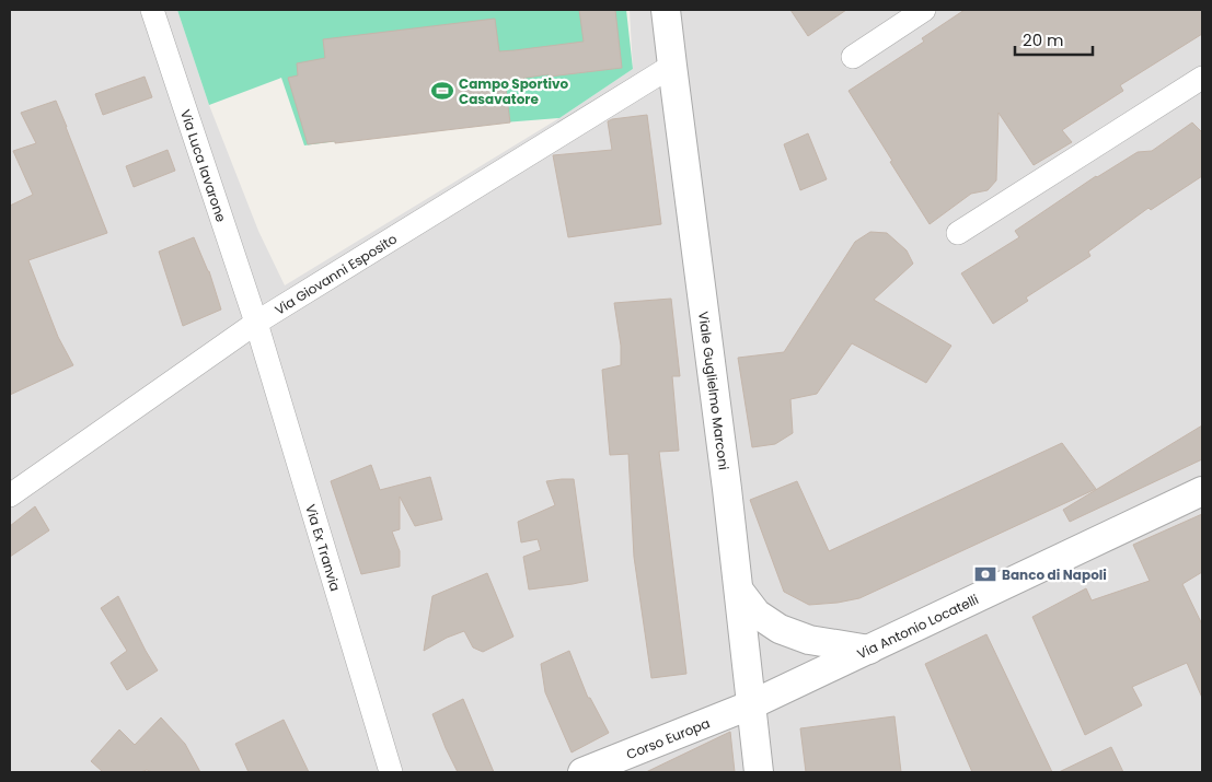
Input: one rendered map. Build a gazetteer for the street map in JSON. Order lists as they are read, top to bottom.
{
  "streets": {
    "street": [
      "Via Luca Iavarone",
      "Via Giovanni Esposito",
      "Viale Guglielmo Marconi",
      "Via Ex Tranvia",
      "Via Antonio Locatelli",
      "Corso Europa"
    ]
  },
  "crossings": [
    ["Via Luca Iavarone", "Via Giovanni Esposito"],
    ["Via Luca Iavarone", "Via Ex Tranvia"],
    ["Via Giovanni Esposito", "Viale Guglielmo Marconi"],
    ["Via Giovanni Esposito", "Via Ex Tranvia"],
    ["Viale Guglielmo Marconi", "Via Antonio Locatelli"],
    ["Viale Guglielmo Marconi", "Corso Europa"],
    ["Via Antonio Locatelli", "Corso Europa"]
  ],
  "places": {
    "sports": ["Campo Sportivo Casavatore"],
    "bank": ["Banco di Napoli"]
  },
  "scale_bar": "20 m"
}
